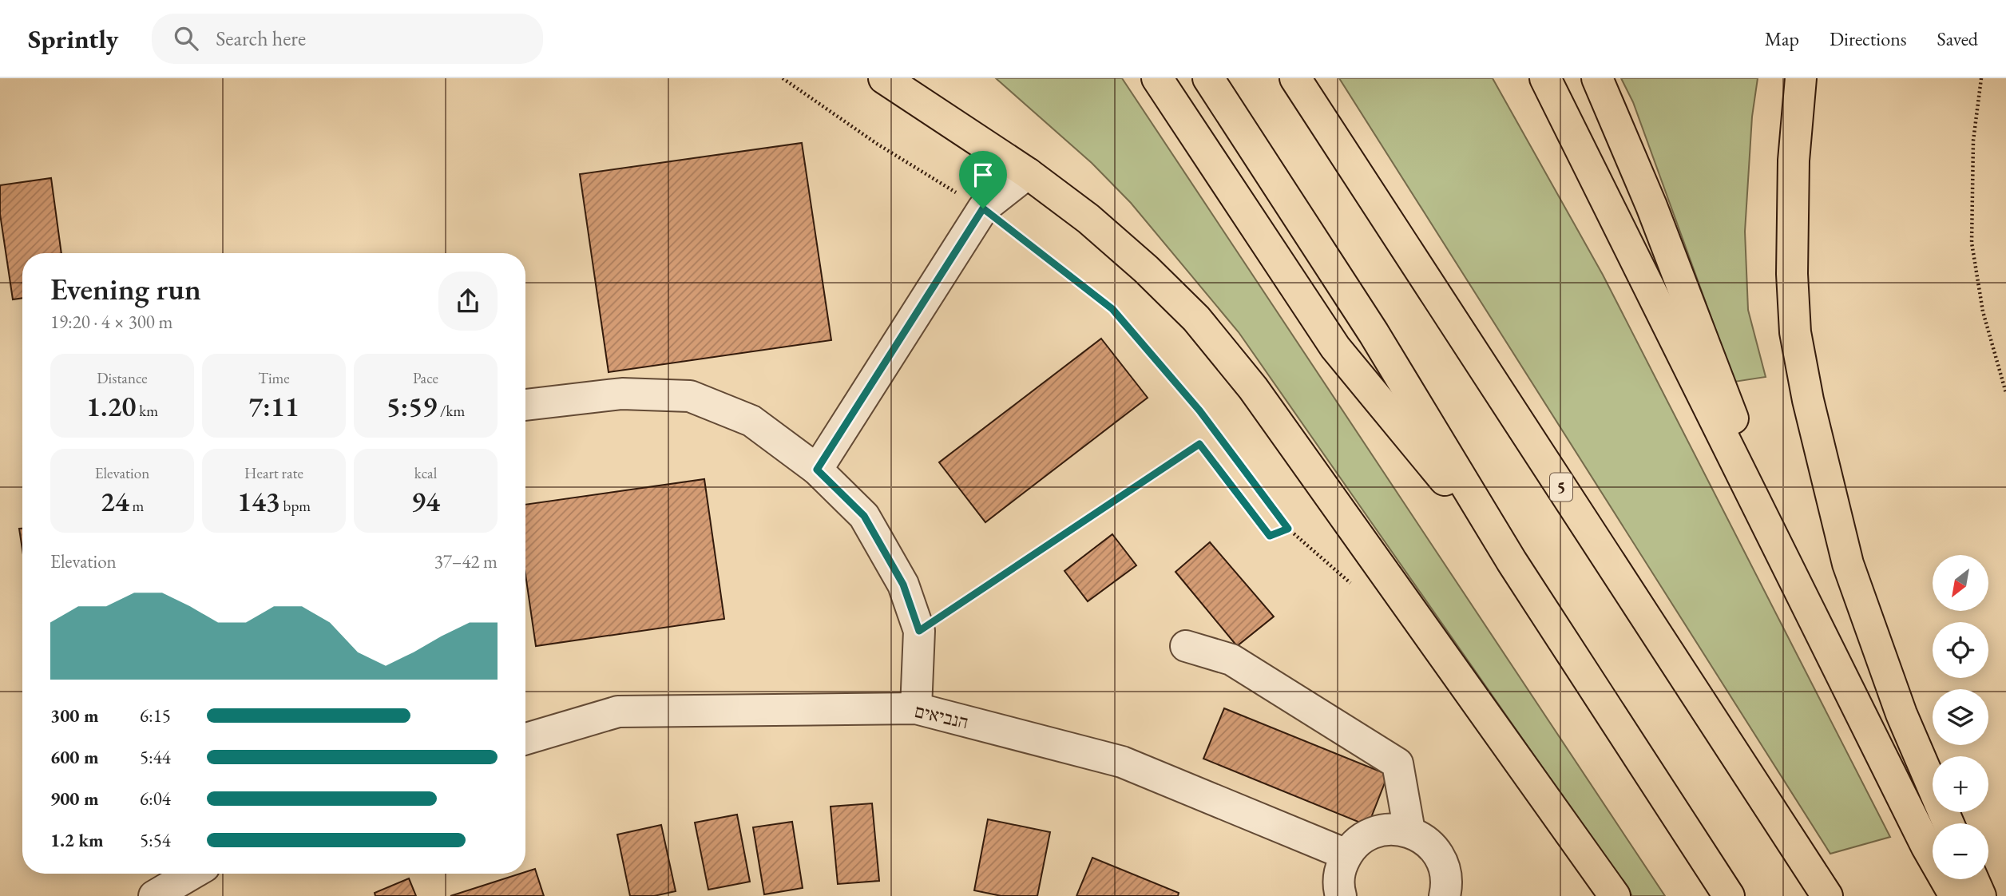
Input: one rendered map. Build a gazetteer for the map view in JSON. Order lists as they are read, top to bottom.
{
  "streets": {
    "highway": ["5"],
    "street": ["הנביאים"]
  },
  "north": "bottom left",
  "page": {
    "header": "Sprintly",
    "search": "Search here",
    "nav": ["Map", "Directions", "Saved"],
    "heading": ["Evening run", "19:20 · 4 × 300 m"],
    "stats": [
      ["Distance", "1.20 km"],
      ["Time", "7:11"],
      ["Pace", "5:59 /km"],
      ["Elevation", "24 m"],
      ["Heart rate", "143 bpm"],
      ["kcal", "94"]
    ],
    "chart": ["Elevation", "37–42 m"],
    "map_buttons": ["+", "−"],
    "list": [
      {
        "name": "300 m",
        "note": "6:15"
      },
      {
        "name": "600 m",
        "note": "5:44"
      },
      {
        "name": "900 m",
        "note": "6:04"
      },
      {
        "name": "1.2 km",
        "note": "5:54"
      }
    ]
  }
}
